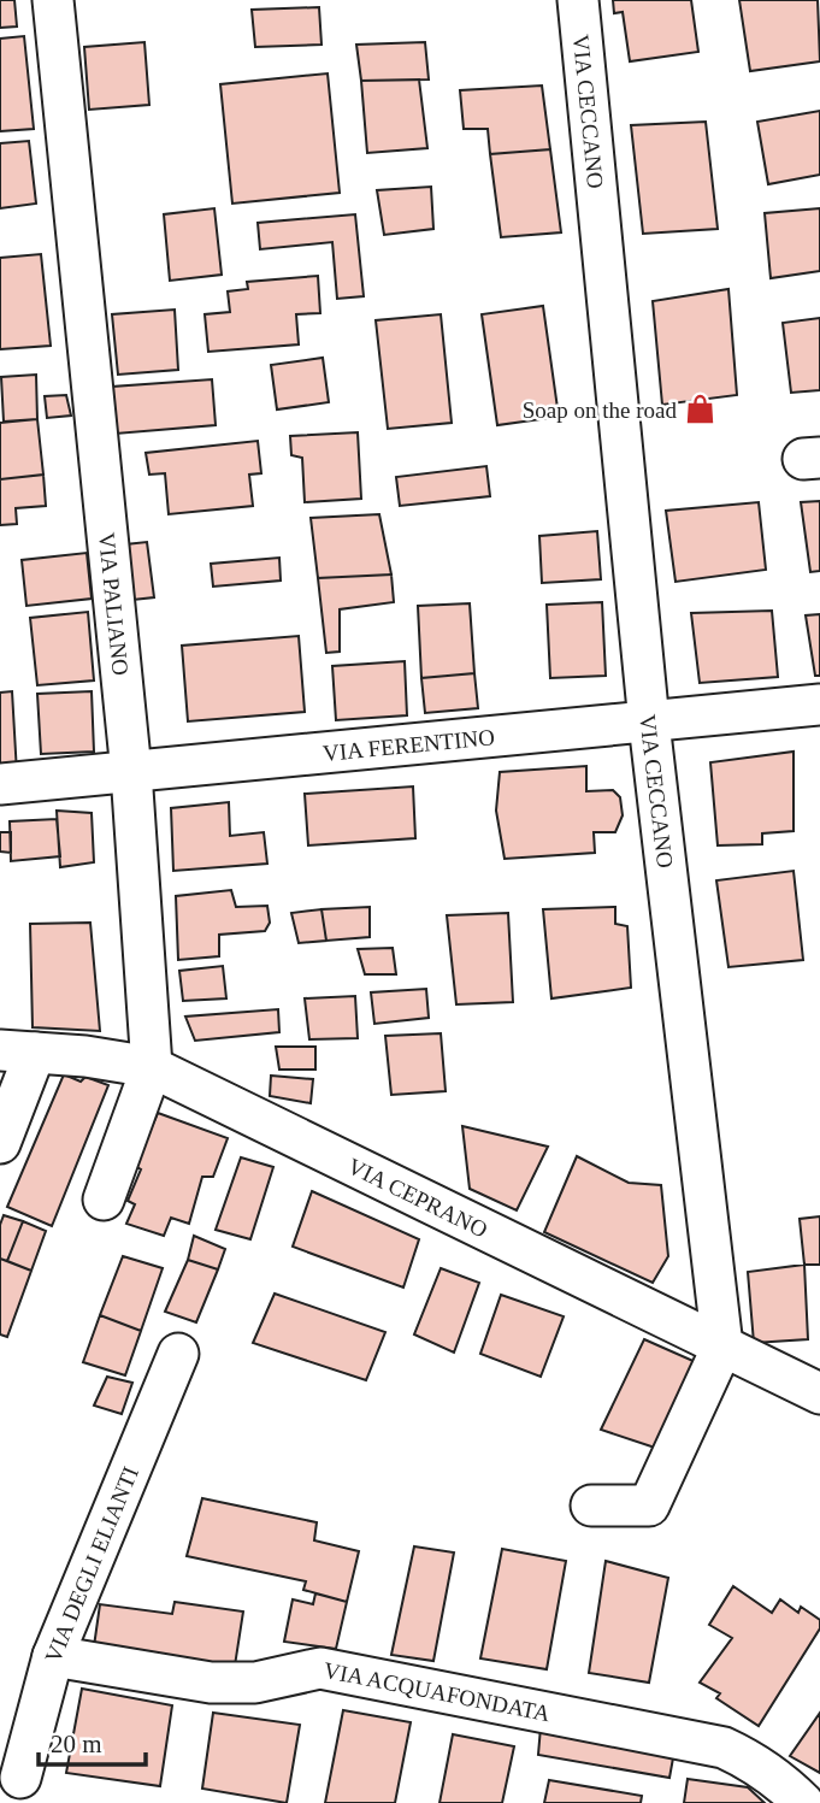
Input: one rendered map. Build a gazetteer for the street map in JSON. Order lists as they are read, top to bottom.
{
  "streets": {
    "street": [
      "VIA CECCANO",
      "VIA PALIANO",
      "VIA FERENTINO",
      "VIA CEPRANO",
      "VIA DEGLI ELIANTI",
      "VIA ACQUAFONDATA"
    ]
  },
  "crossings": [
    ["VIA CECCANO", "VIA FERENTINO"],
    ["VIA CECCANO", "VIA CEPRANO"],
    ["VIA PALIANO", "VIA FERENTINO"],
    ["VIA PALIANO", "VIA CEPRANO"],
    ["VIA DEGLI ELIANTI", "VIA ACQUAFONDATA"]
  ],
  "places": {
    "shop": ["Soap on the road"]
  },
  "scale_bar": "20 m"
}
